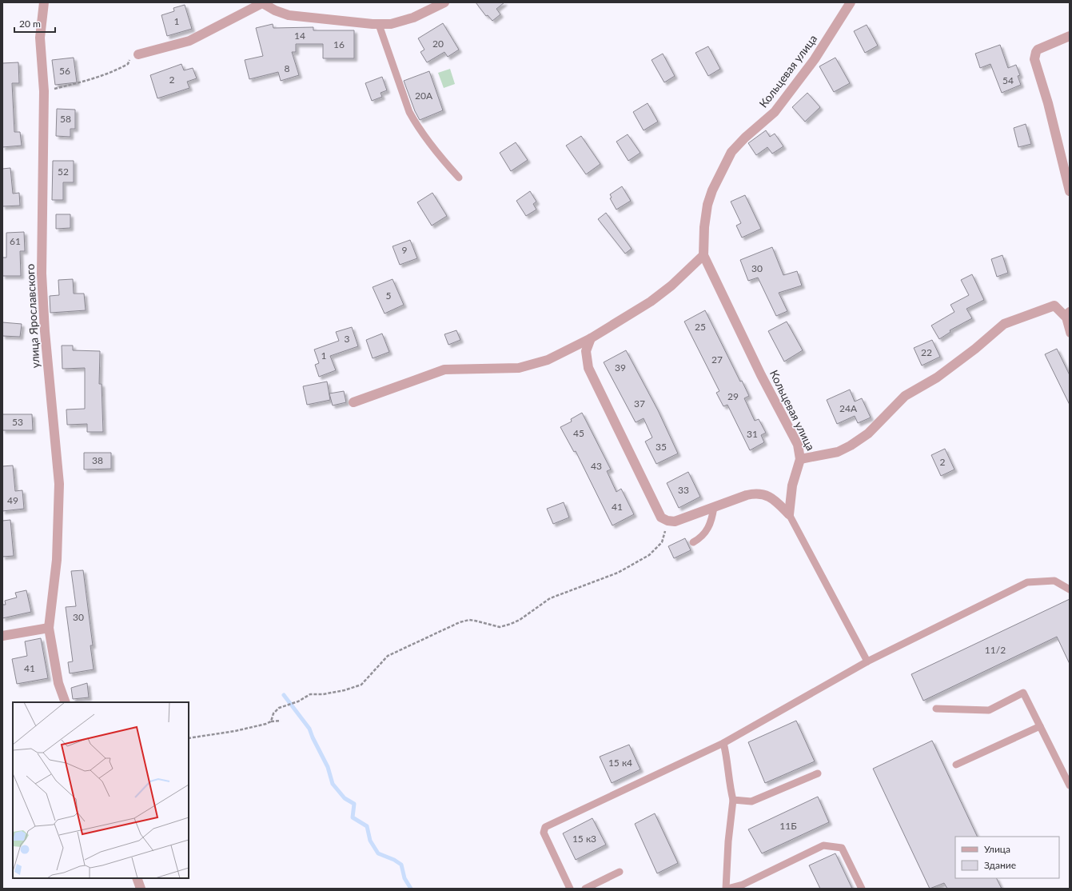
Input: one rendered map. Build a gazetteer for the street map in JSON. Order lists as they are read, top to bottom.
{
  "streets": {
    "street": ["Кольцевая улица", "улица Ярославского"]
  },
  "house_numbers": [
    "1",
    "14",
    "20",
    "16",
    "8",
    "56",
    "2",
    "54",
    "20А",
    "58",
    "52",
    "61",
    "9",
    "30",
    "5",
    "25",
    "3",
    "22",
    "1",
    "27",
    "39",
    "29",
    "37",
    "24А",
    "53",
    "45",
    "31",
    "35",
    "38",
    "2",
    "43",
    "33",
    "49",
    "41",
    "30",
    "11/2",
    "41",
    "15 к4",
    "11Б",
    "15 к3"
  ],
  "legend": ["Улица", "Здание"],
  "scale_bar": "20 m"
}
